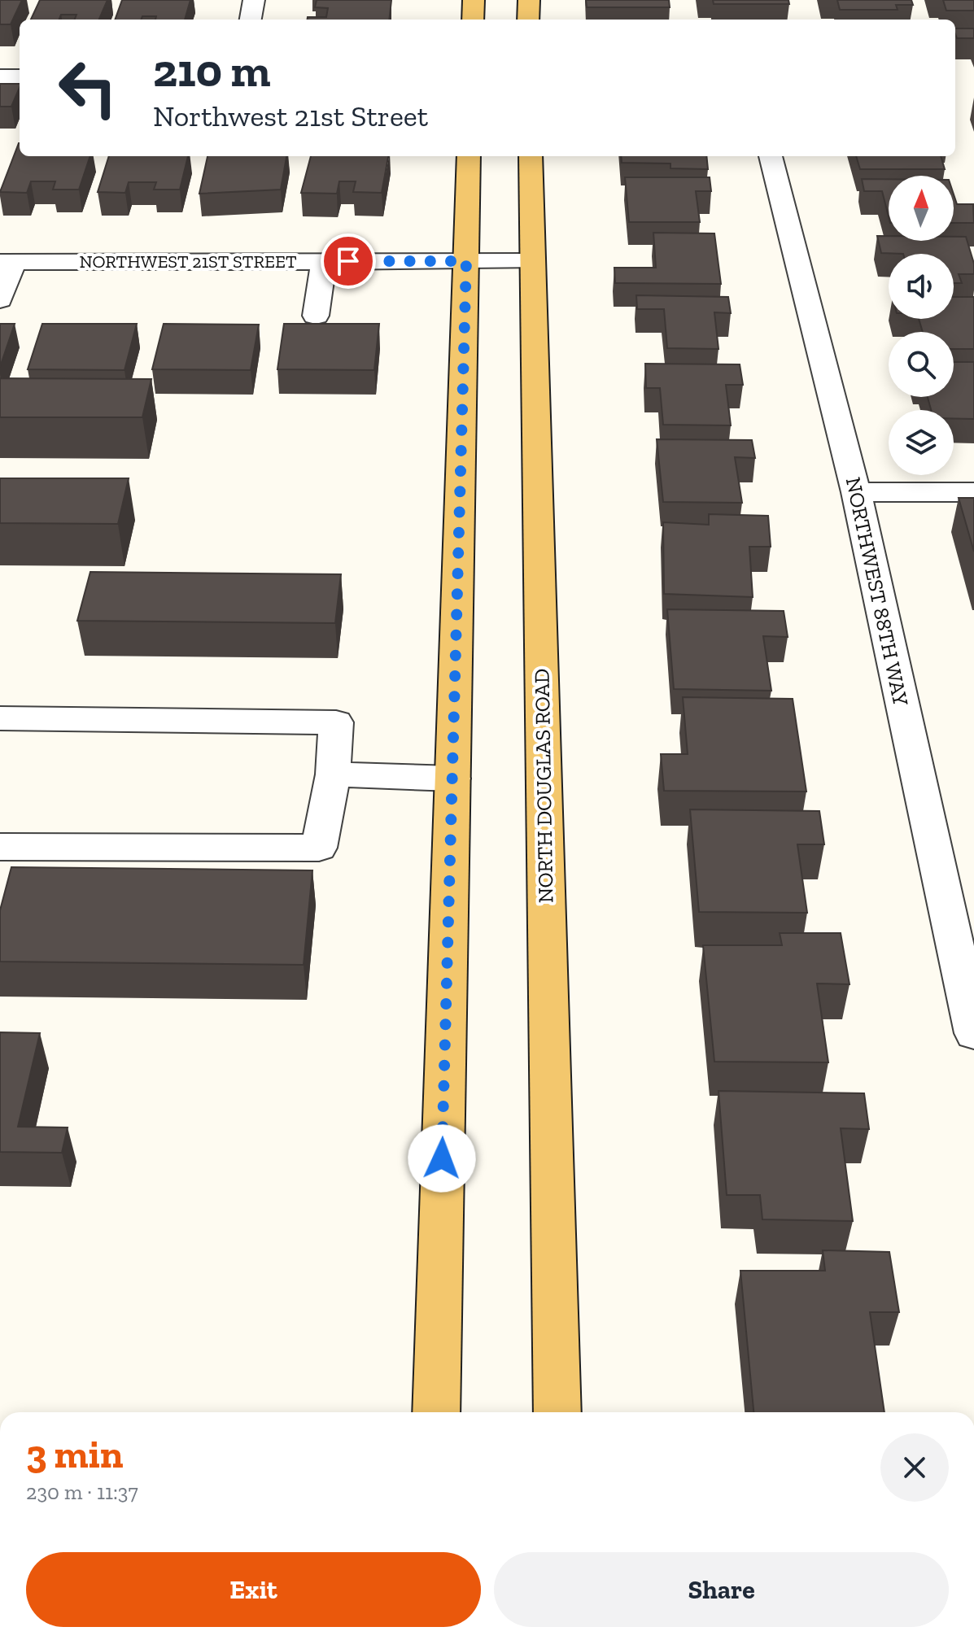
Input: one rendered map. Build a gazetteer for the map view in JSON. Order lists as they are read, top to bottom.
{
  "streets": {
    "main road": ["NORTH DOUGLAS ROAD"],
    "street": ["NORTHWEST 21ST STREET", "NORTHWEST 88TH WAY"]
  },
  "crossings": [
    ["NORTHWEST 21ST STREET", "NORTH DOUGLAS ROAD"]
  ],
  "north": "top",
  "page": {
    "turn": ["210 m", "Northwest 21st Street"],
    "heading": ["3 min", "230 m · 11:37"],
    "buttons": ["Exit", "Share"]
  }
}
